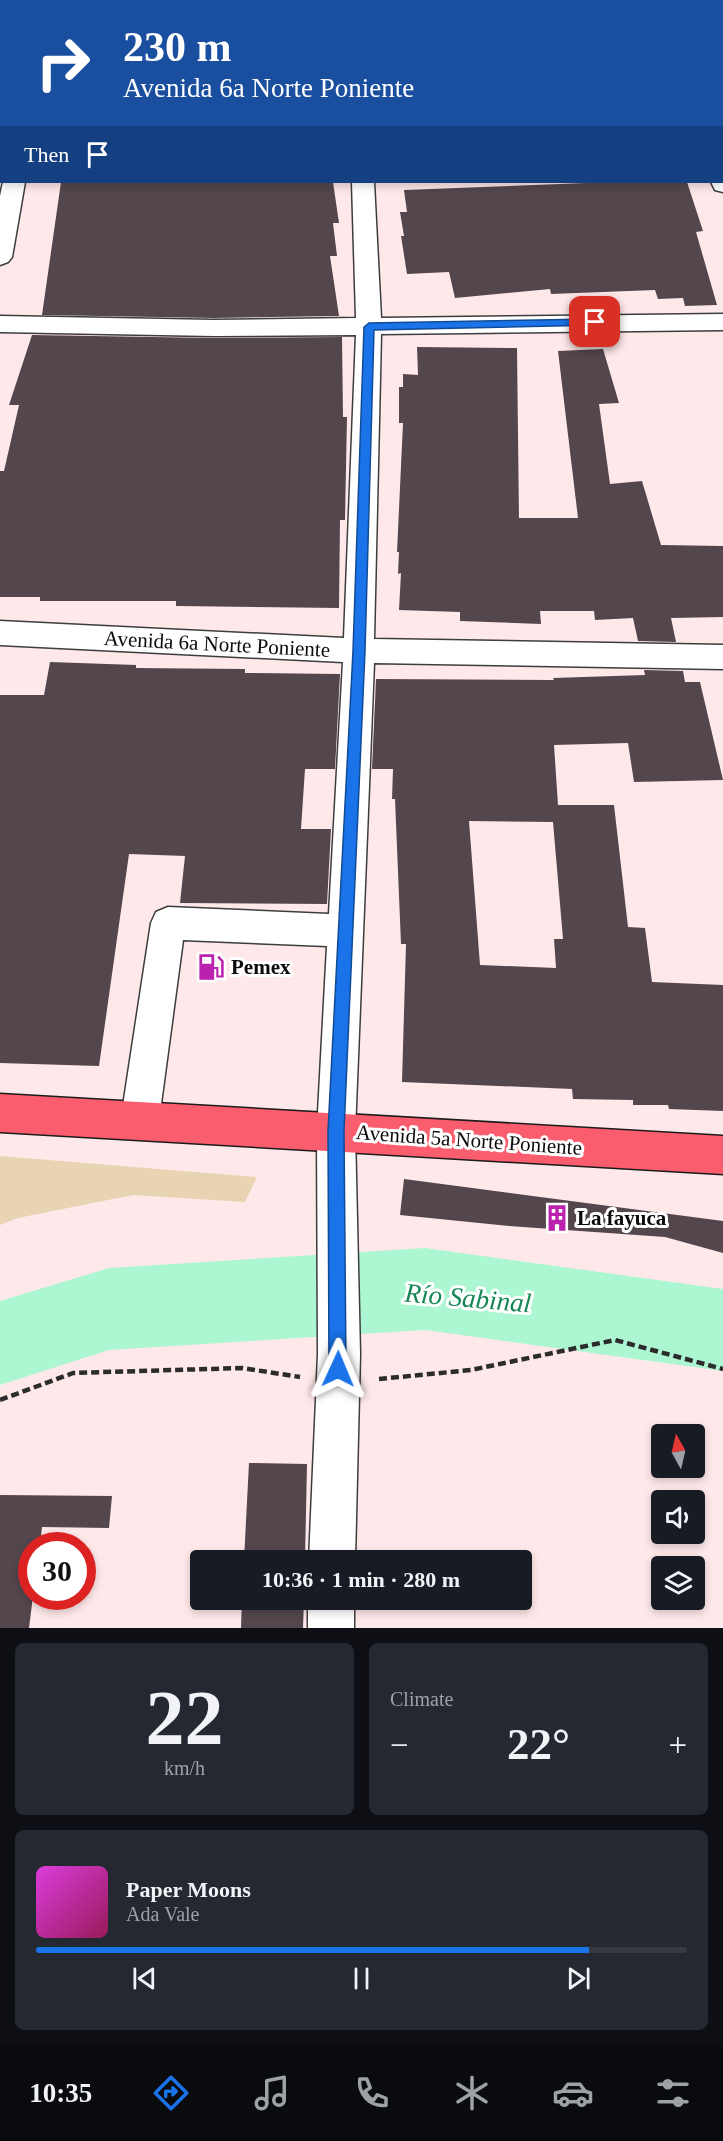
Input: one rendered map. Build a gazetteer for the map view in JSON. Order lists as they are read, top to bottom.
{
  "streets": {
    "main road": ["Avenida 5a Norte Poniente"],
    "street": ["Avenida 6a Norte Poniente"]
  },
  "water": ["Río Sabinal"],
  "places": {
    "fuel station": ["Pemex"],
    "building": ["La fayuca"]
  },
  "north": "top",
  "page": {
    "turn": ["230 m", "Avenida 6a Norte Poniente"],
    "then": "Then",
    "limit": "30",
    "trip": "10:36 · 1 min · 280 m",
    "tile": [
      ["22", "km/h"],
      "Climate"
    ],
    "heat": ["−", "22°", "+"],
    "song": ["Paper Moons", "Ada Vale"],
    "tabs": "10:35"
  }
}
